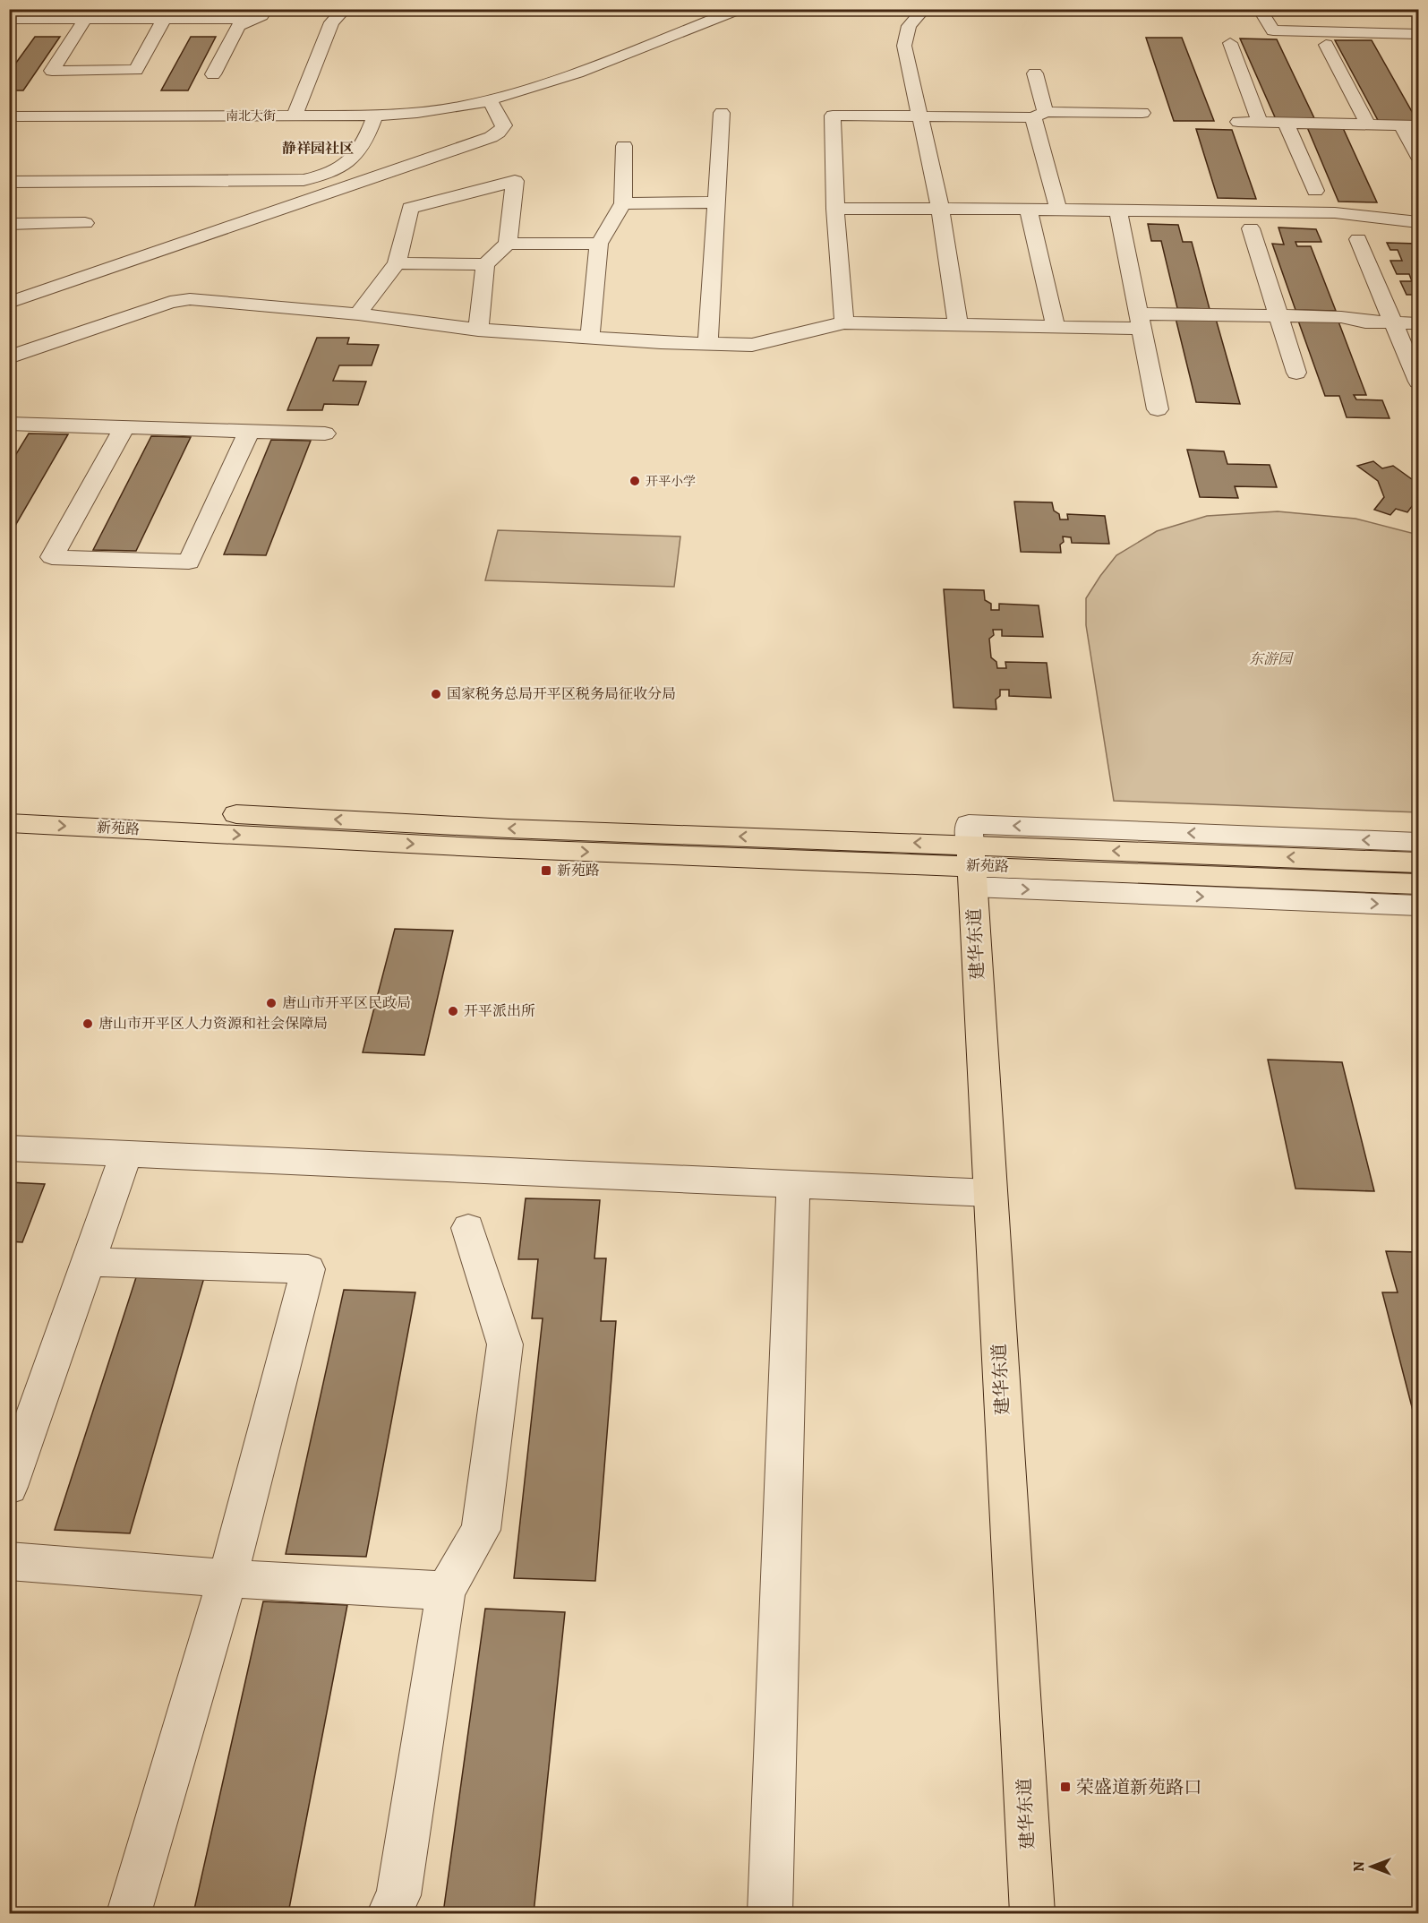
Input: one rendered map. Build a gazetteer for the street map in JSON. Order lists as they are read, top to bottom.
{
  "streets": {
    "main road": ["新苑路", "建华东道"],
    "street": ["南北大街"]
  },
  "crossings": [
    ["新苑路", "建华东道"]
  ],
  "districts": ["静祥园社区"],
  "parks": ["东游园"],
  "places": {
    "other": [
      "开平小学",
      "国家税务总局开平区税务局征收分局",
      "唐山市开平区民政局",
      "开平派出所",
      "唐山市开平区人力资源和社会保障局"
    ],
    "transit": ["新苑路", "荣盛道新苑路口"]
  },
  "north": "left"
}
